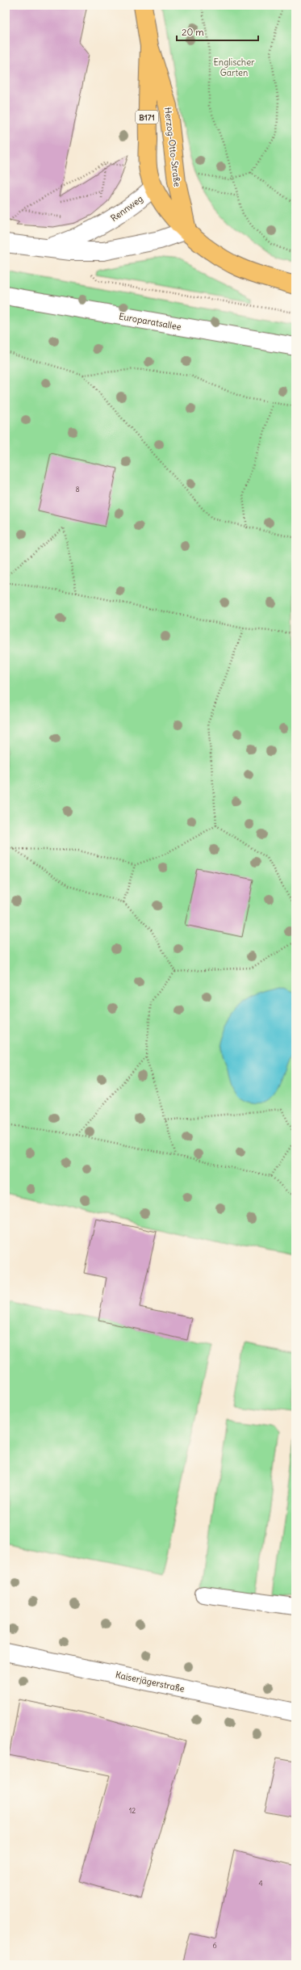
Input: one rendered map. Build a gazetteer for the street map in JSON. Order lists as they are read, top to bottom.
{
  "streets": {
    "main road": ["B171", "Herzog-Otto-Straße"],
    "street": ["Rennweg", "Europaratsallee", "Kaiserjägerstraße"]
  },
  "crossings": [
    ["B171", "Herzog-Otto-Straße"],
    ["B171", "Rennweg"],
    ["Herzog-Otto-Straße", "Rennweg"]
  ],
  "parks": ["Englischer Garten"],
  "house_numbers": [
    "8",
    "12",
    "4",
    "6"
  ],
  "scale_bar": "20 m"
}
